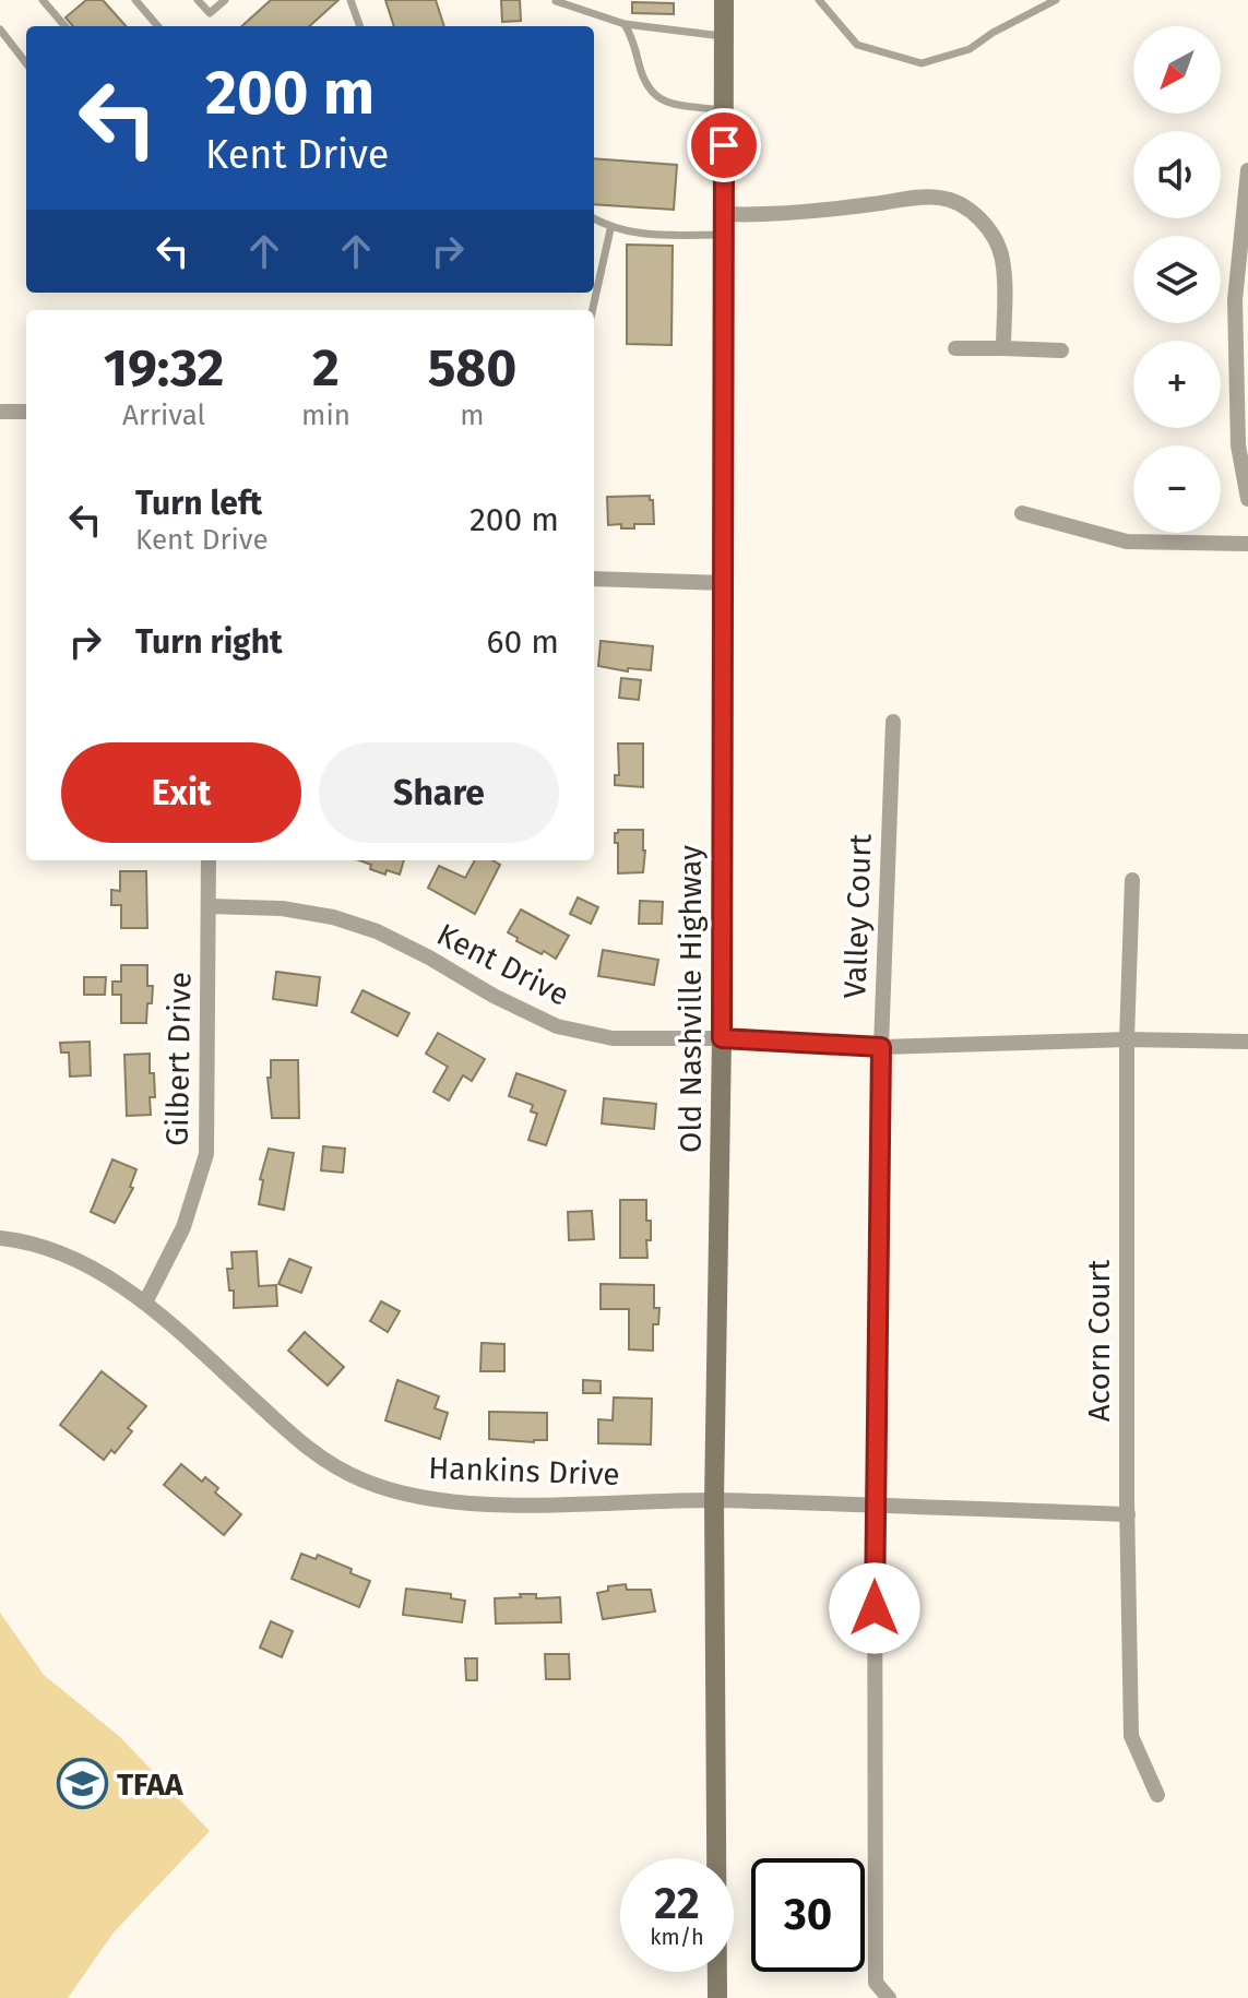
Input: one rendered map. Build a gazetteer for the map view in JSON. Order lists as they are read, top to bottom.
{
  "streets": {
    "main road": ["Old Nashville Highway"],
    "street": [
      "Valley Court",
      "Kent Drive",
      "Gilbert Drive",
      "Acorn Court",
      "Hankins Drive"
    ]
  },
  "crossings": [
    ["Valley Court", "Kent Drive"],
    ["Valley Court", "Hankins Drive"],
    ["Kent Drive", "Old Nashville Highway"],
    ["Kent Drive", "Gilbert Drive"],
    ["Kent Drive", "Acorn Court"],
    ["Old Nashville Highway", "Hankins Drive"],
    ["Gilbert Drive", "Hankins Drive"],
    ["Acorn Court", "Hankins Drive"]
  ],
  "places": {
    "school or university": ["TFAA"]
  },
  "north": "bottom left",
  "page": {
    "map_buttons": ["+", "−"],
    "turn": ["200 m", "Kent Drive"],
    "eta": [
      "19:32",
      "Arrival",
      "2",
      "min",
      "580",
      "m"
    ],
    "list": [
      {
        "name": "Turn left",
        "note": "Kent Drive",
        "value": "200 m"
      },
      {
        "name": "Turn right",
        "value": "60 m"
      }
    ],
    "buttons": ["Exit", "Share"],
    "speed": "22 km/h",
    "limit": "30"
  }
}
